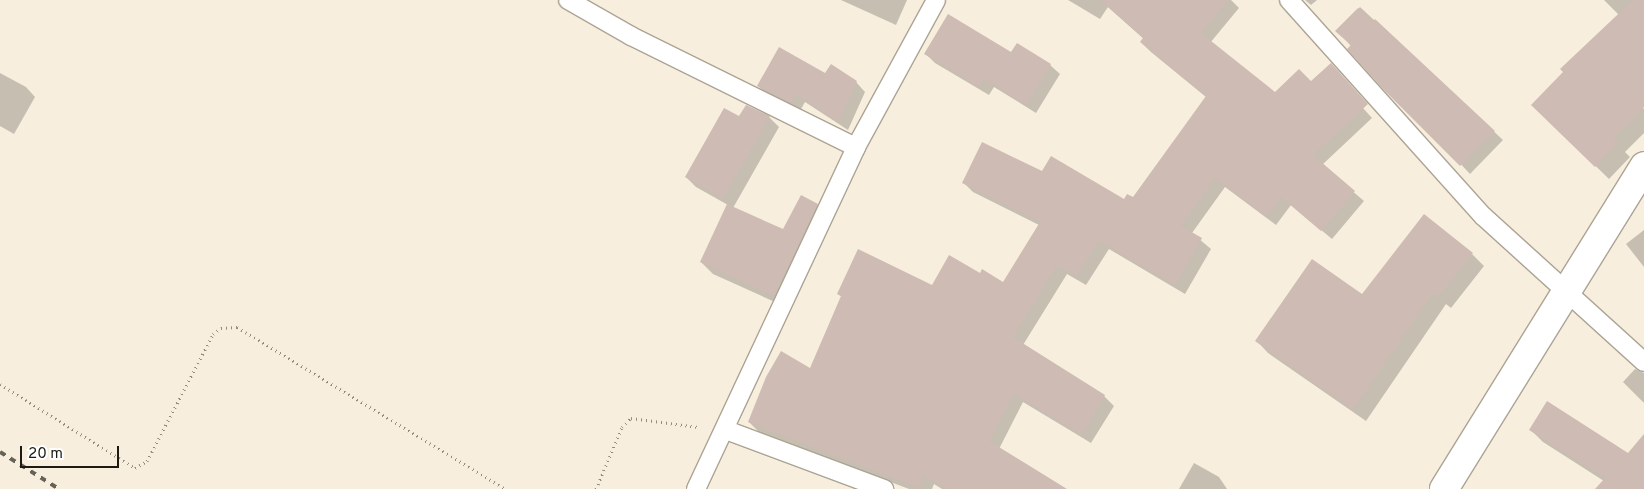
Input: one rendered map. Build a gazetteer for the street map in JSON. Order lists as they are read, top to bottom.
{
  "scale_bar": "20 m"
}
